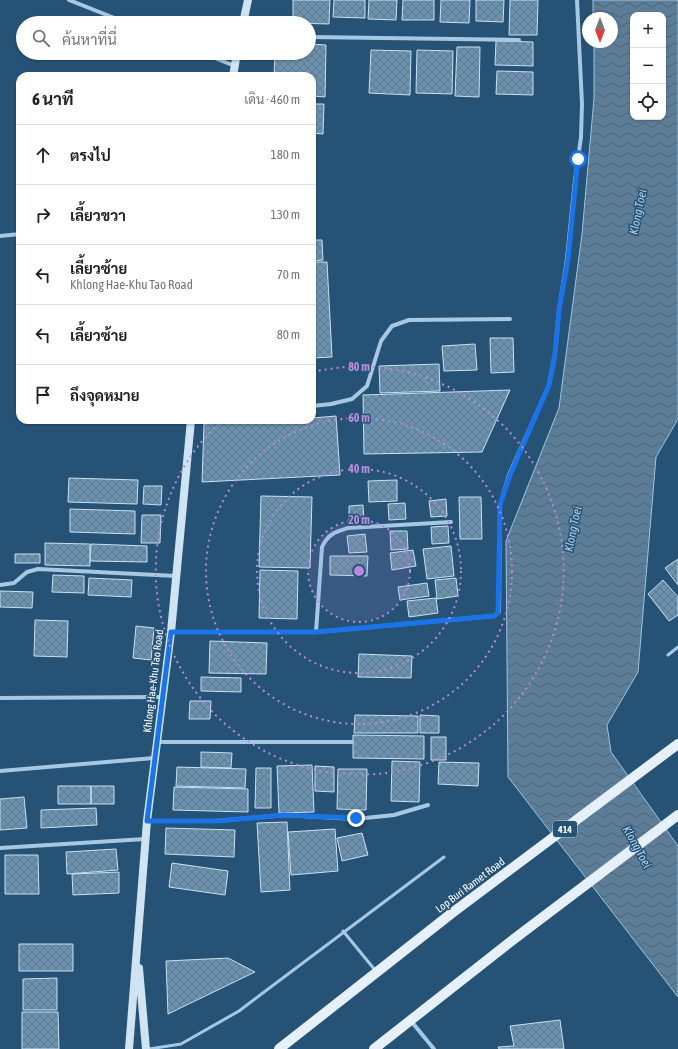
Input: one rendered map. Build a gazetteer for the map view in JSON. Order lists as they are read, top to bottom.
{
  "streets": {
    "main road": ["414", "Lop Buri Ramet Road"],
    "street": ["Khlong Hae-Khu Tao Road"]
  },
  "water": ["Klong Toei"],
  "north": "bottom",
  "page": {
    "map_buttons": ["+", "−"],
    "search": "ค้นหาที่นี่",
    "heading": ["6 นาที", "เดิน · 460 m"],
    "list": [
      ["ตรงไป", "180 m"],
      ["เลี้ยวขวา", "130 m"],
      ["เลี้ยวซ้าย", "Khlong Hae-Khu Tao Road", "70 m"],
      ["เลี้ยวซ้าย", "80 m"],
      "ถึงจุดหมาย"
    ]
  },
  "rings": [
    "80 m",
    "60 m",
    "40 m",
    "20 m"
  ]
}
